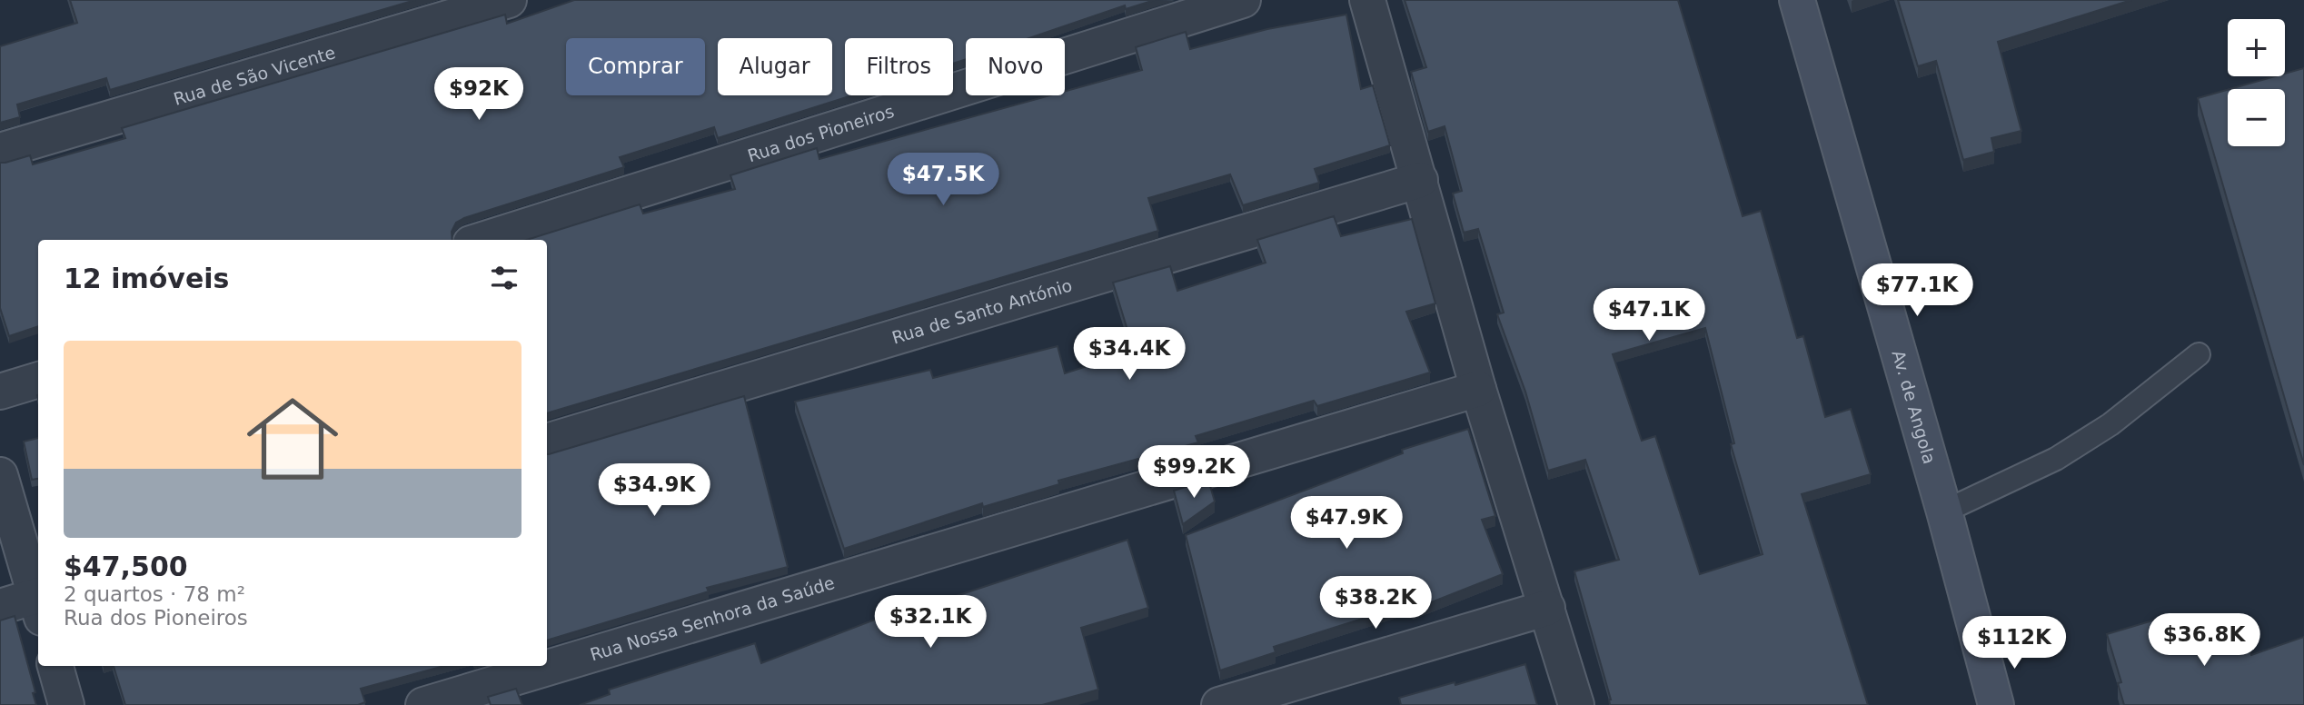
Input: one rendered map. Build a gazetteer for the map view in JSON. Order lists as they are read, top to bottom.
{
  "streets": {
    "main road": ["Av. de Angola"],
    "street": [
      "Rua de São Vicente",
      "Rua dos Pioneiros",
      "Rua de Santo António",
      "Rua Nossa Senhora da Saúde"
    ]
  },
  "page": {
    "map_buttons": ["+", "−"],
    "chip": [
      "Comprar",
      "Alugar",
      "Filtros",
      "Novo"
    ],
    "price": [
      "$92K",
      "$47.5K",
      "$77.1K",
      "$47.1K",
      "$34.4K",
      "$99.2K",
      "$34.9K",
      "$47.9K",
      "$38.2K",
      "$32.1K",
      "$36.8K",
      "$112K"
    ],
    "heading": "12 imóveis",
    "list": [
      {
        "name": "$47,500",
        "note": "2 quartos · 78 m² · Rua dos Pioneiros"
      }
    ]
  }
}
